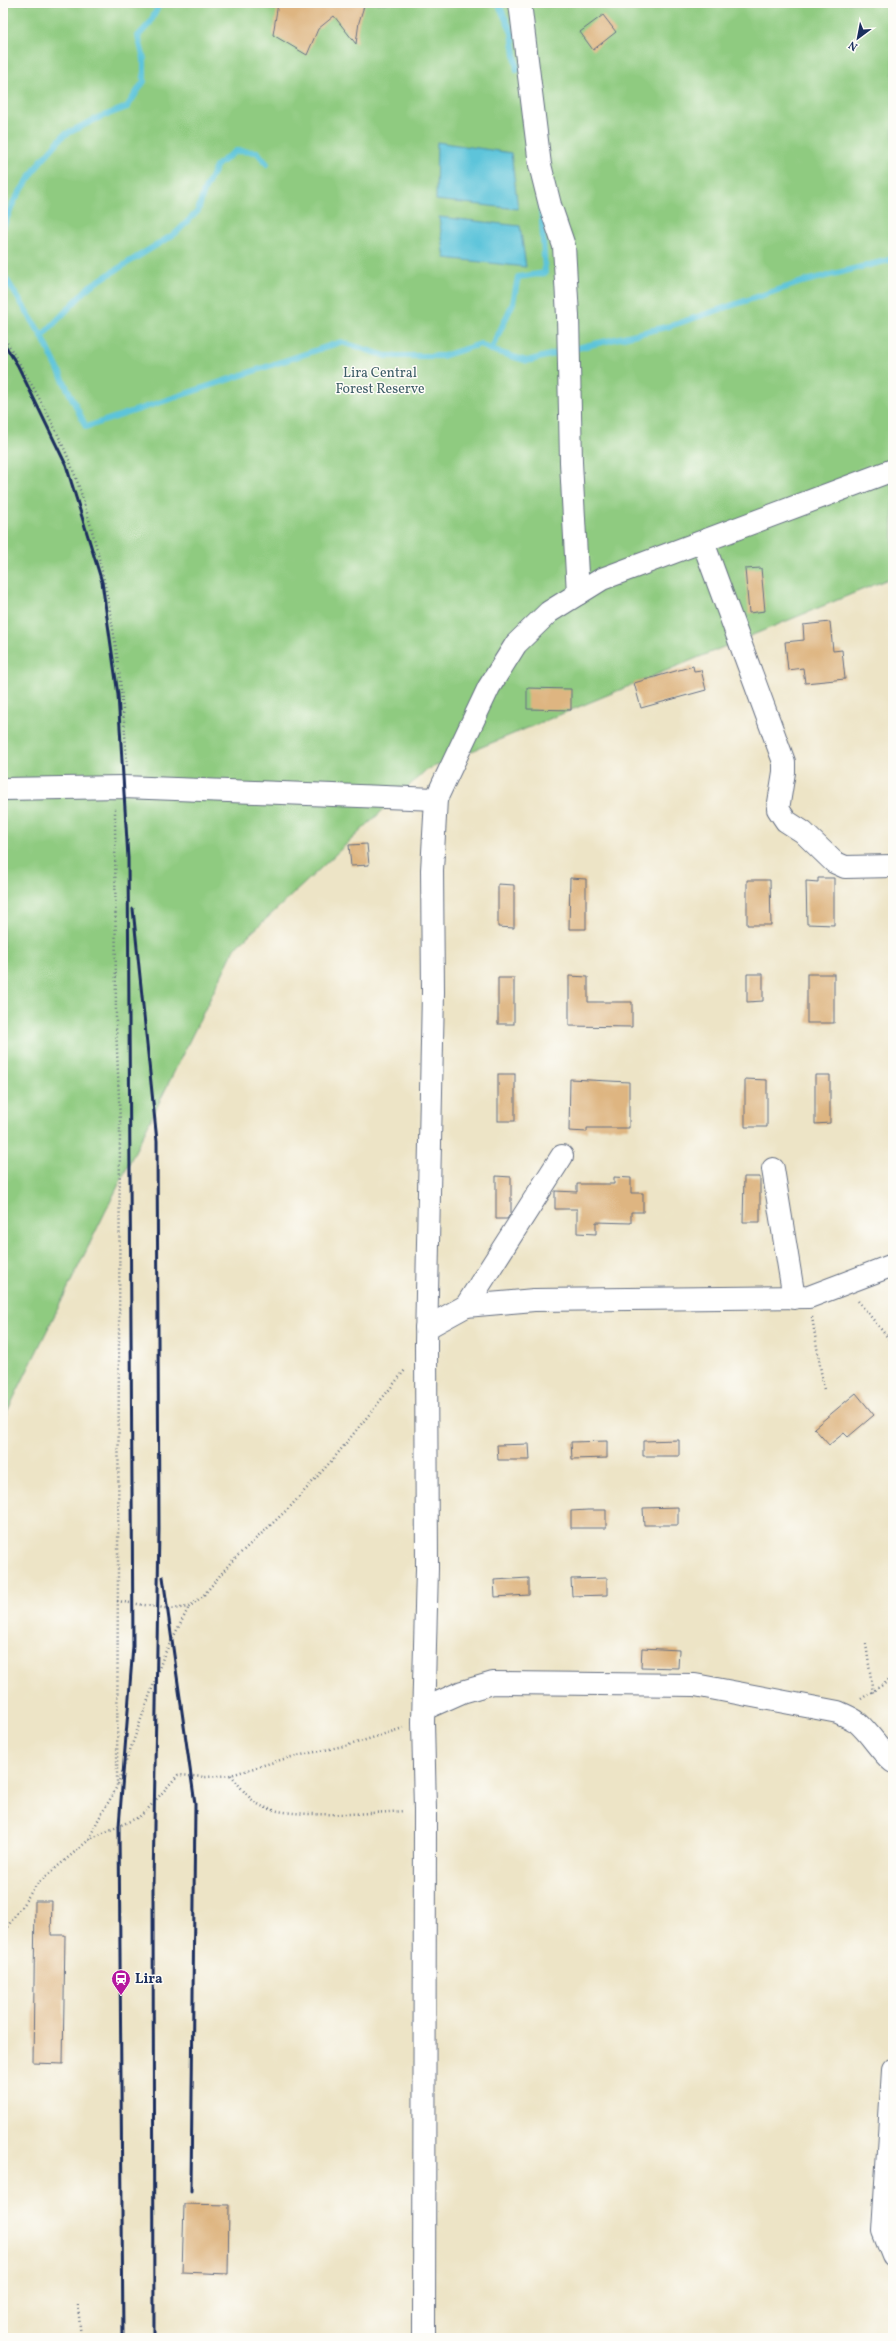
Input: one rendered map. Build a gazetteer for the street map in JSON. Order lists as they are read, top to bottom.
{
  "parks": ["Lira Central Forest Reserve"],
  "places": {
    "station": ["Lira"]
  },
  "north": "bottom left"
}
